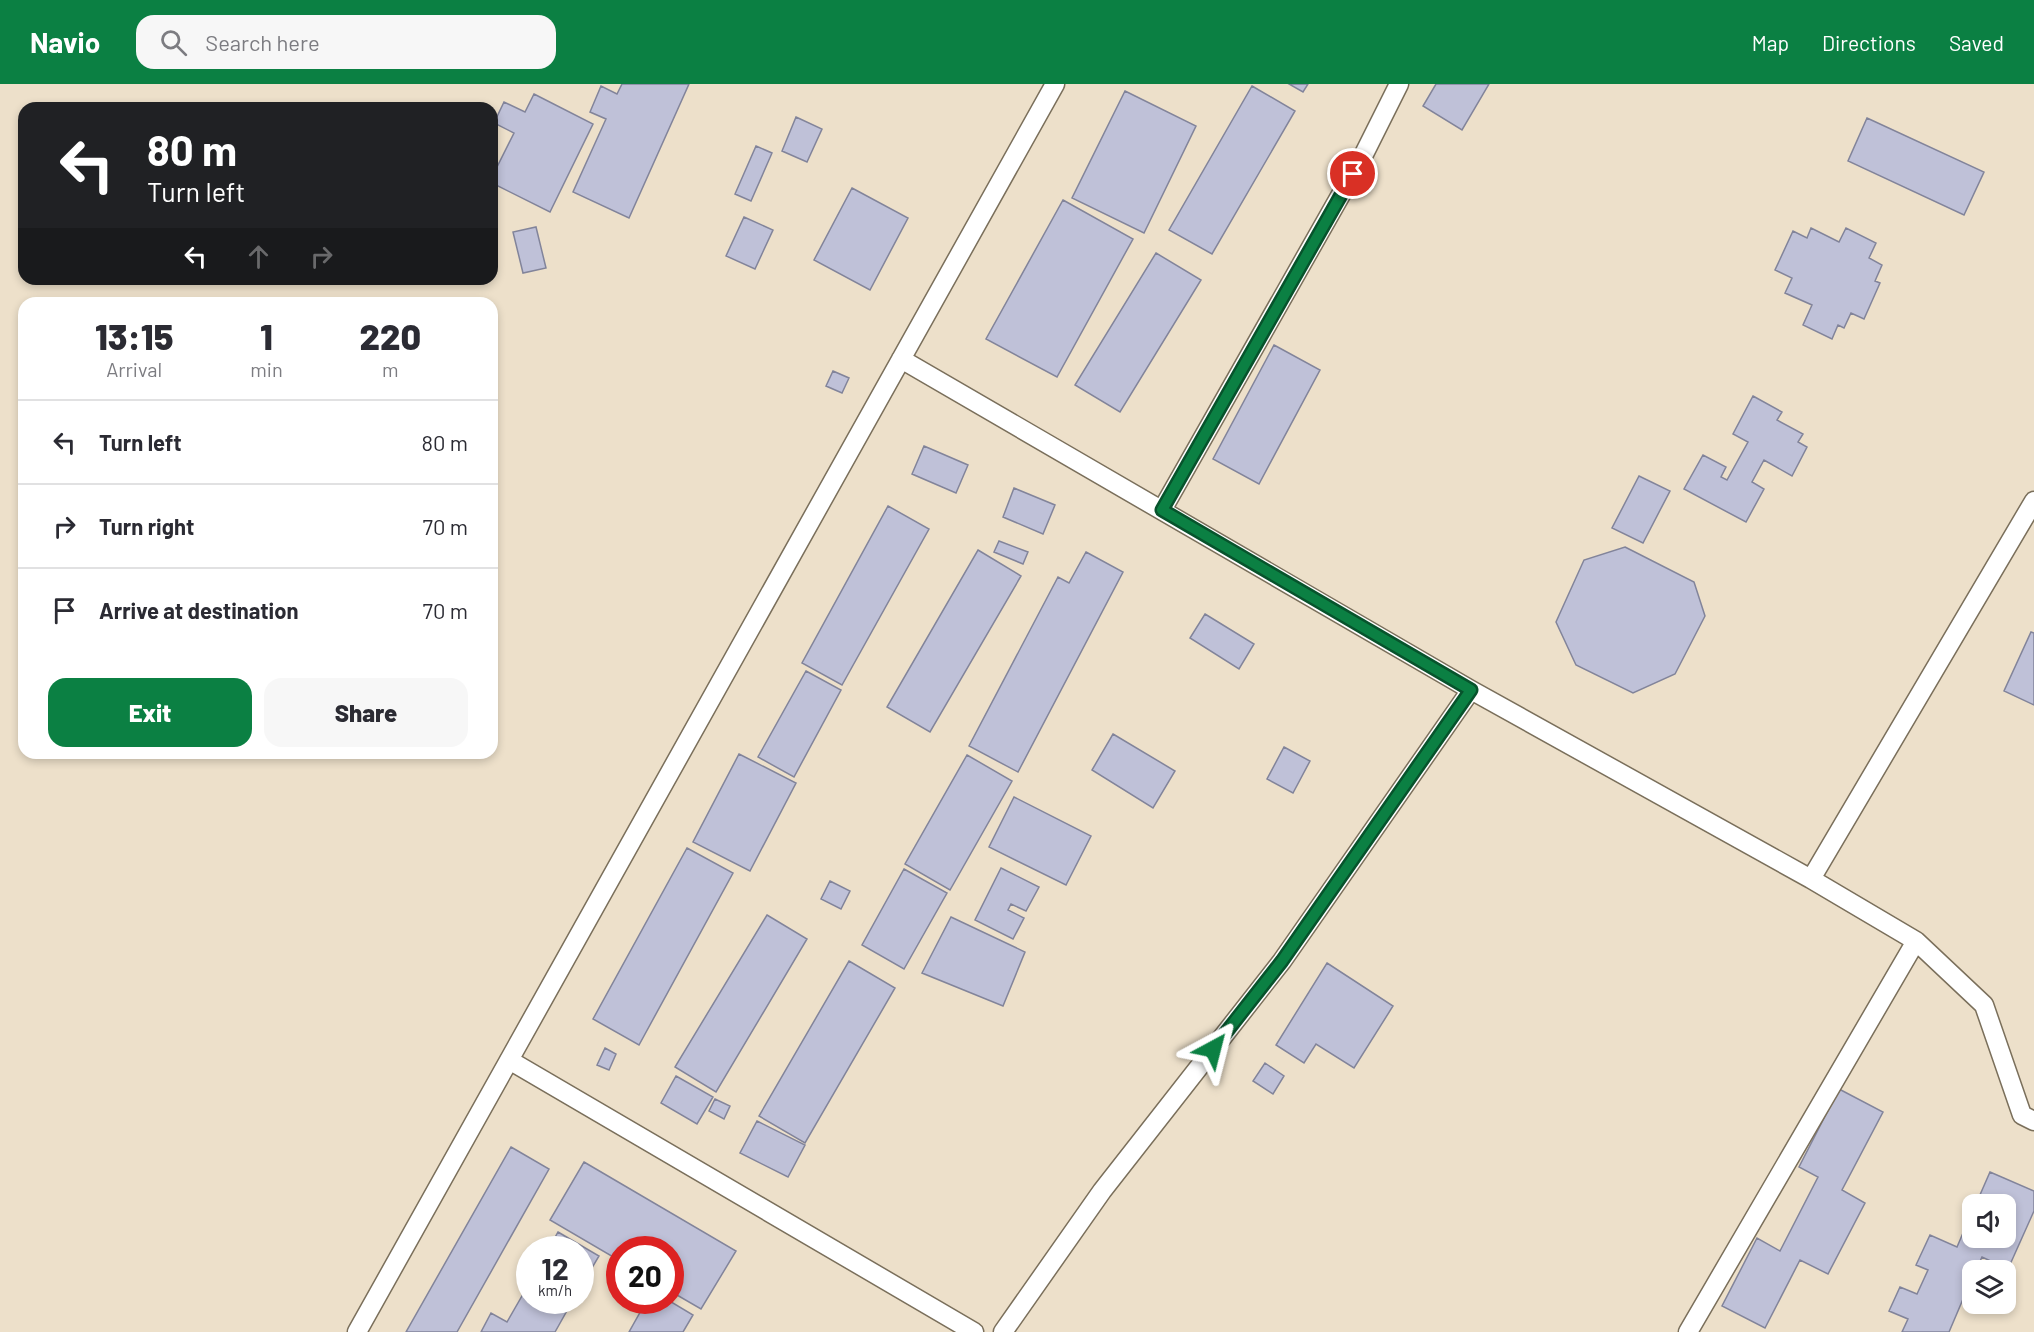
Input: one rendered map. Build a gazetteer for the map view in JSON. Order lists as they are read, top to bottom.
{
  "page": {
    "header": "Navio",
    "search": "Search here",
    "nav": ["Map", "Directions", "Saved"],
    "turn": ["80 m", "Turn left"],
    "eta": [
      "13:15",
      "Arrival",
      "1",
      "min",
      "220",
      "m"
    ],
    "list": [
      {
        "name": "Turn left",
        "value": "80 m"
      },
      {
        "name": "Turn right",
        "value": "70 m"
      },
      {
        "name": "Arrive at destination",
        "value": "70 m"
      }
    ],
    "buttons": ["Exit", "Share"],
    "speed": "12 km/h",
    "limit": "20"
  }
}
